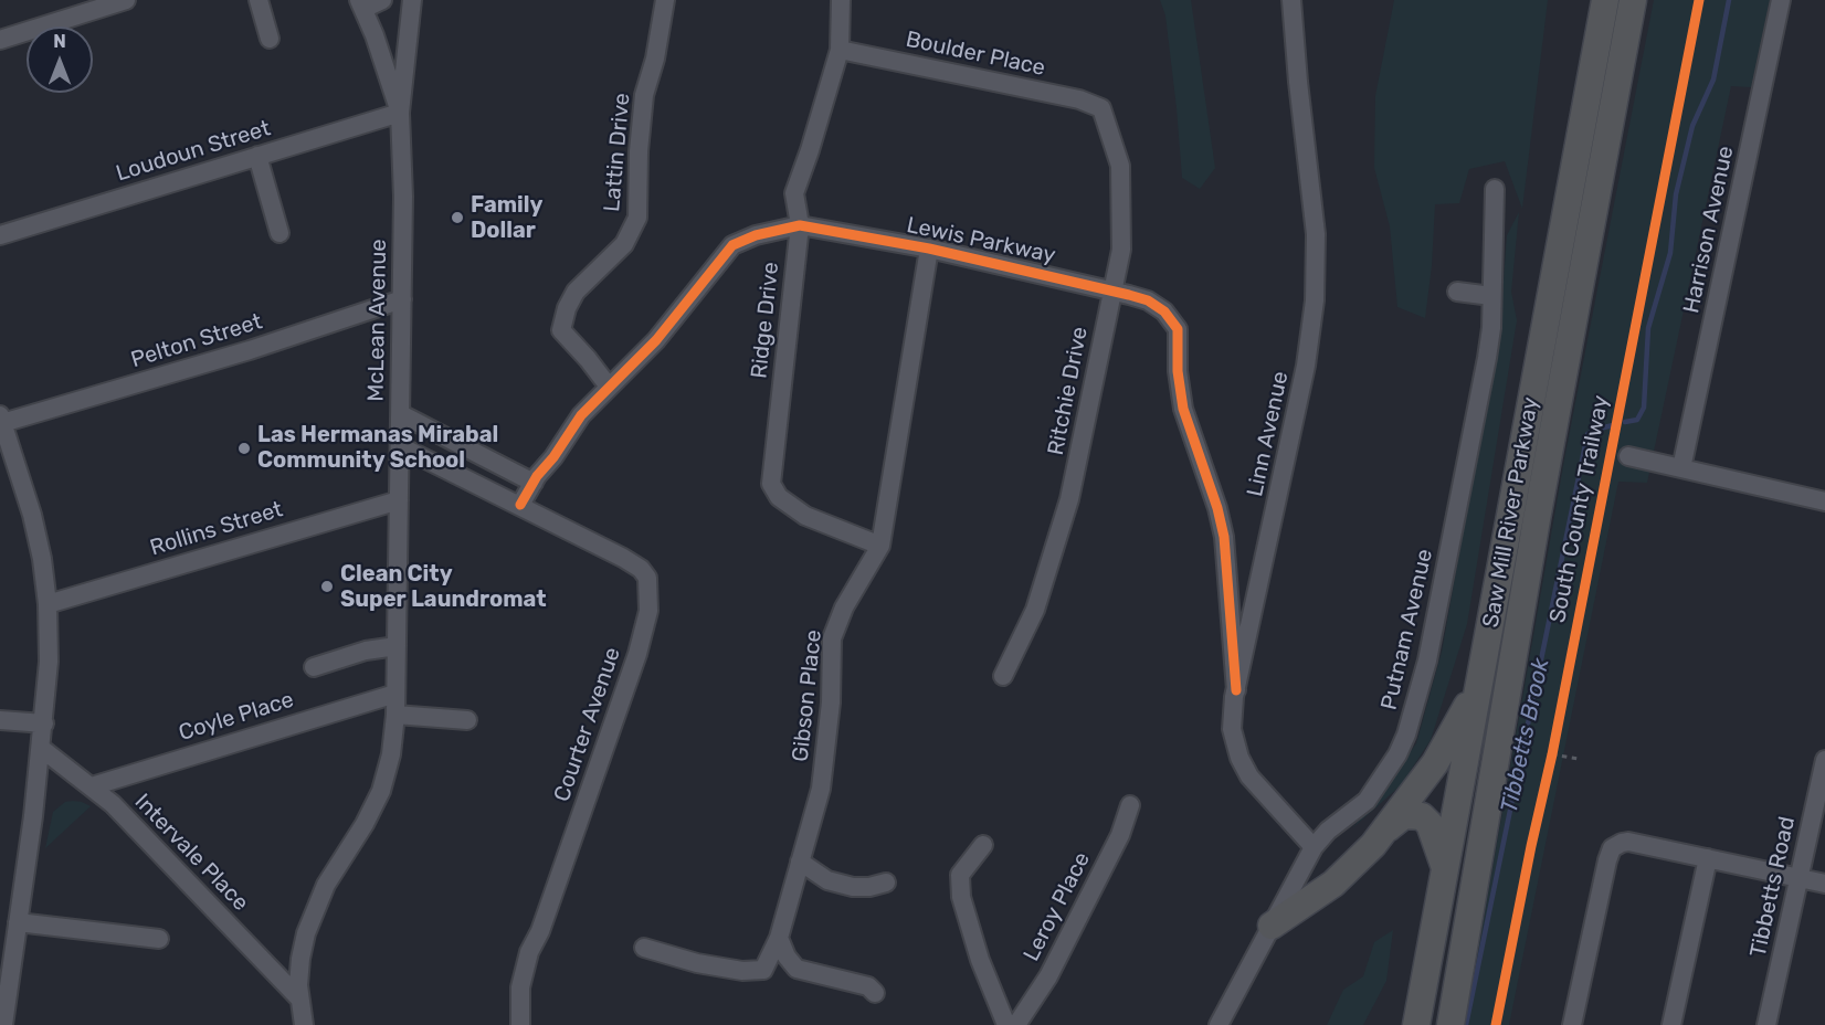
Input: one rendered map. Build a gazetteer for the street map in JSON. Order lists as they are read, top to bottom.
{
  "streets": {
    "highway": ["Saw Mill River Parkway"],
    "street": [
      "Boulder Place",
      "Loudoun Street",
      "Lattin Drive",
      "Harrison Avenue",
      "Lewis Parkway",
      "McLean Avenue",
      "Ridge Drive",
      "Pelton Street",
      "Ritchie Drive",
      "Linn Avenue",
      "Rollins Street",
      "Putnam Avenue",
      "Gibson Place",
      "Coyle Place",
      "Courter Avenue",
      "Intervale Place",
      "Tibbetts Road",
      "Leroy Place"
    ],
    "cycle path": ["South County Trailway"]
  },
  "crossings": [
    ["Boulder Place", "Ridge Drive"],
    ["Boulder Place", "Ritchie Drive"],
    ["Loudoun Street", "McLean Avenue"],
    ["Lattin Drive", "Lewis Parkway"],
    ["Lewis Parkway", "Ridge Drive"],
    ["Lewis Parkway", "Ritchie Drive"],
    ["Lewis Parkway", "Linn Avenue"],
    ["Lewis Parkway", "Gibson Place"],
    ["Lewis Parkway", "Courter Avenue"],
    ["McLean Avenue", "Pelton Street"],
    ["McLean Avenue", "Rollins Street"],
    ["McLean Avenue", "Coyle Place"],
    ["McLean Avenue", "Intervale Place"],
    ["Ridge Drive", "Gibson Place"],
    ["Linn Avenue", "Putnam Avenue"],
    ["Coyle Place", "Intervale Place"]
  ],
  "water": ["Tibbetts Brook"],
  "places": ["Family Dollar", "Las Hermanas Mirabal Community School", "Clean City Super Laundromat"],
  "north": "top"
}
